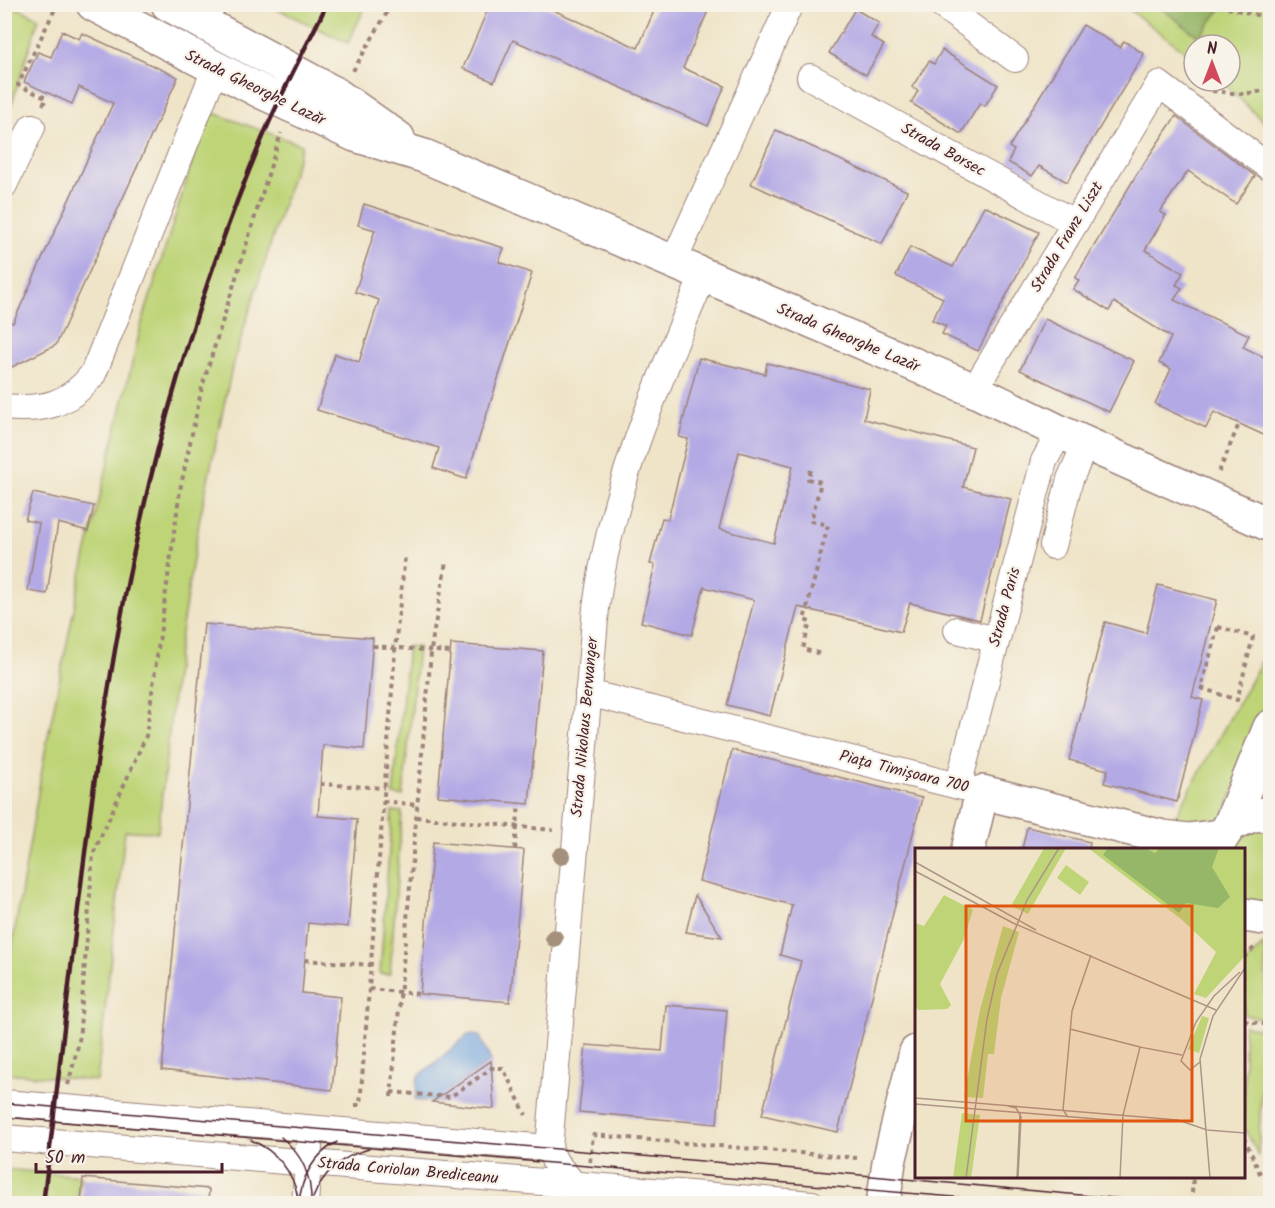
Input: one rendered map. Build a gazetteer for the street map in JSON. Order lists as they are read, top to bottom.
{
  "streets": {
    "main road": ["Strada Gheorghe Lazăr", "Strada Paris", "Piața Timișoara 700"],
    "street": [
      "Strada Borsec",
      "Strada Franz Liszt",
      "Strada Nikolaus Berwanger",
      "Strada Coriolan Brediceanu"
    ]
  },
  "crossings": [
    ["Strada Gheorghe Lazăr", "Strada Franz Liszt"],
    ["Strada Gheorghe Lazăr", "Strada Paris"],
    ["Strada Gheorghe Lazăr", "Strada Nikolaus Berwanger"],
    ["Strada Borsec", "Strada Franz Liszt"],
    ["Strada Paris", "Piața Timișoara 700"],
    ["Strada Nikolaus Berwanger", "Piața Timișoara 700"],
    ["Strada Nikolaus Berwanger", "Strada Coriolan Brediceanu"]
  ],
  "scale_bar": "50 m",
  "north": "top"
}
